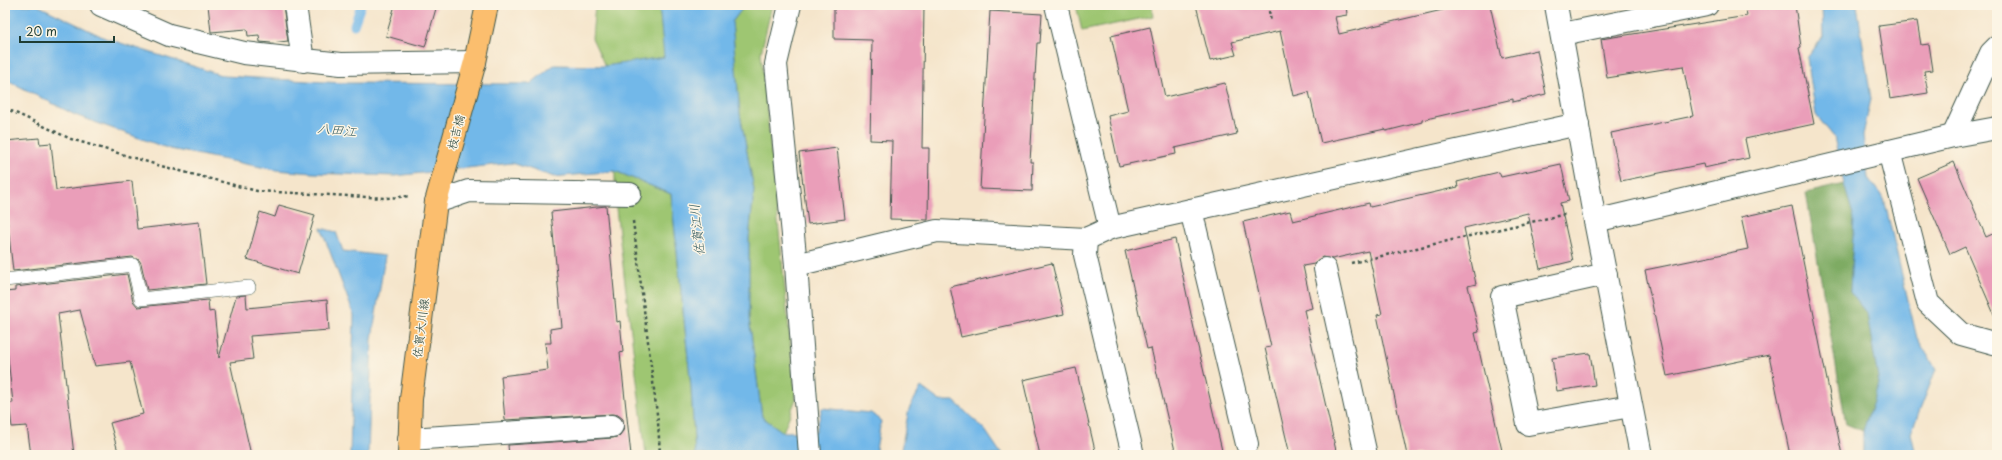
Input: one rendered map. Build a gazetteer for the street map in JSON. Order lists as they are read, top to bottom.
{
  "streets": {
    "main road": ["枝吉橋", "佐賀大川線"]
  },
  "crossings": [
    ["枝吉橋", "佐賀大川線"]
  ],
  "water": ["八田江", "佐賀江川"],
  "scale_bar": "20 m"
}
